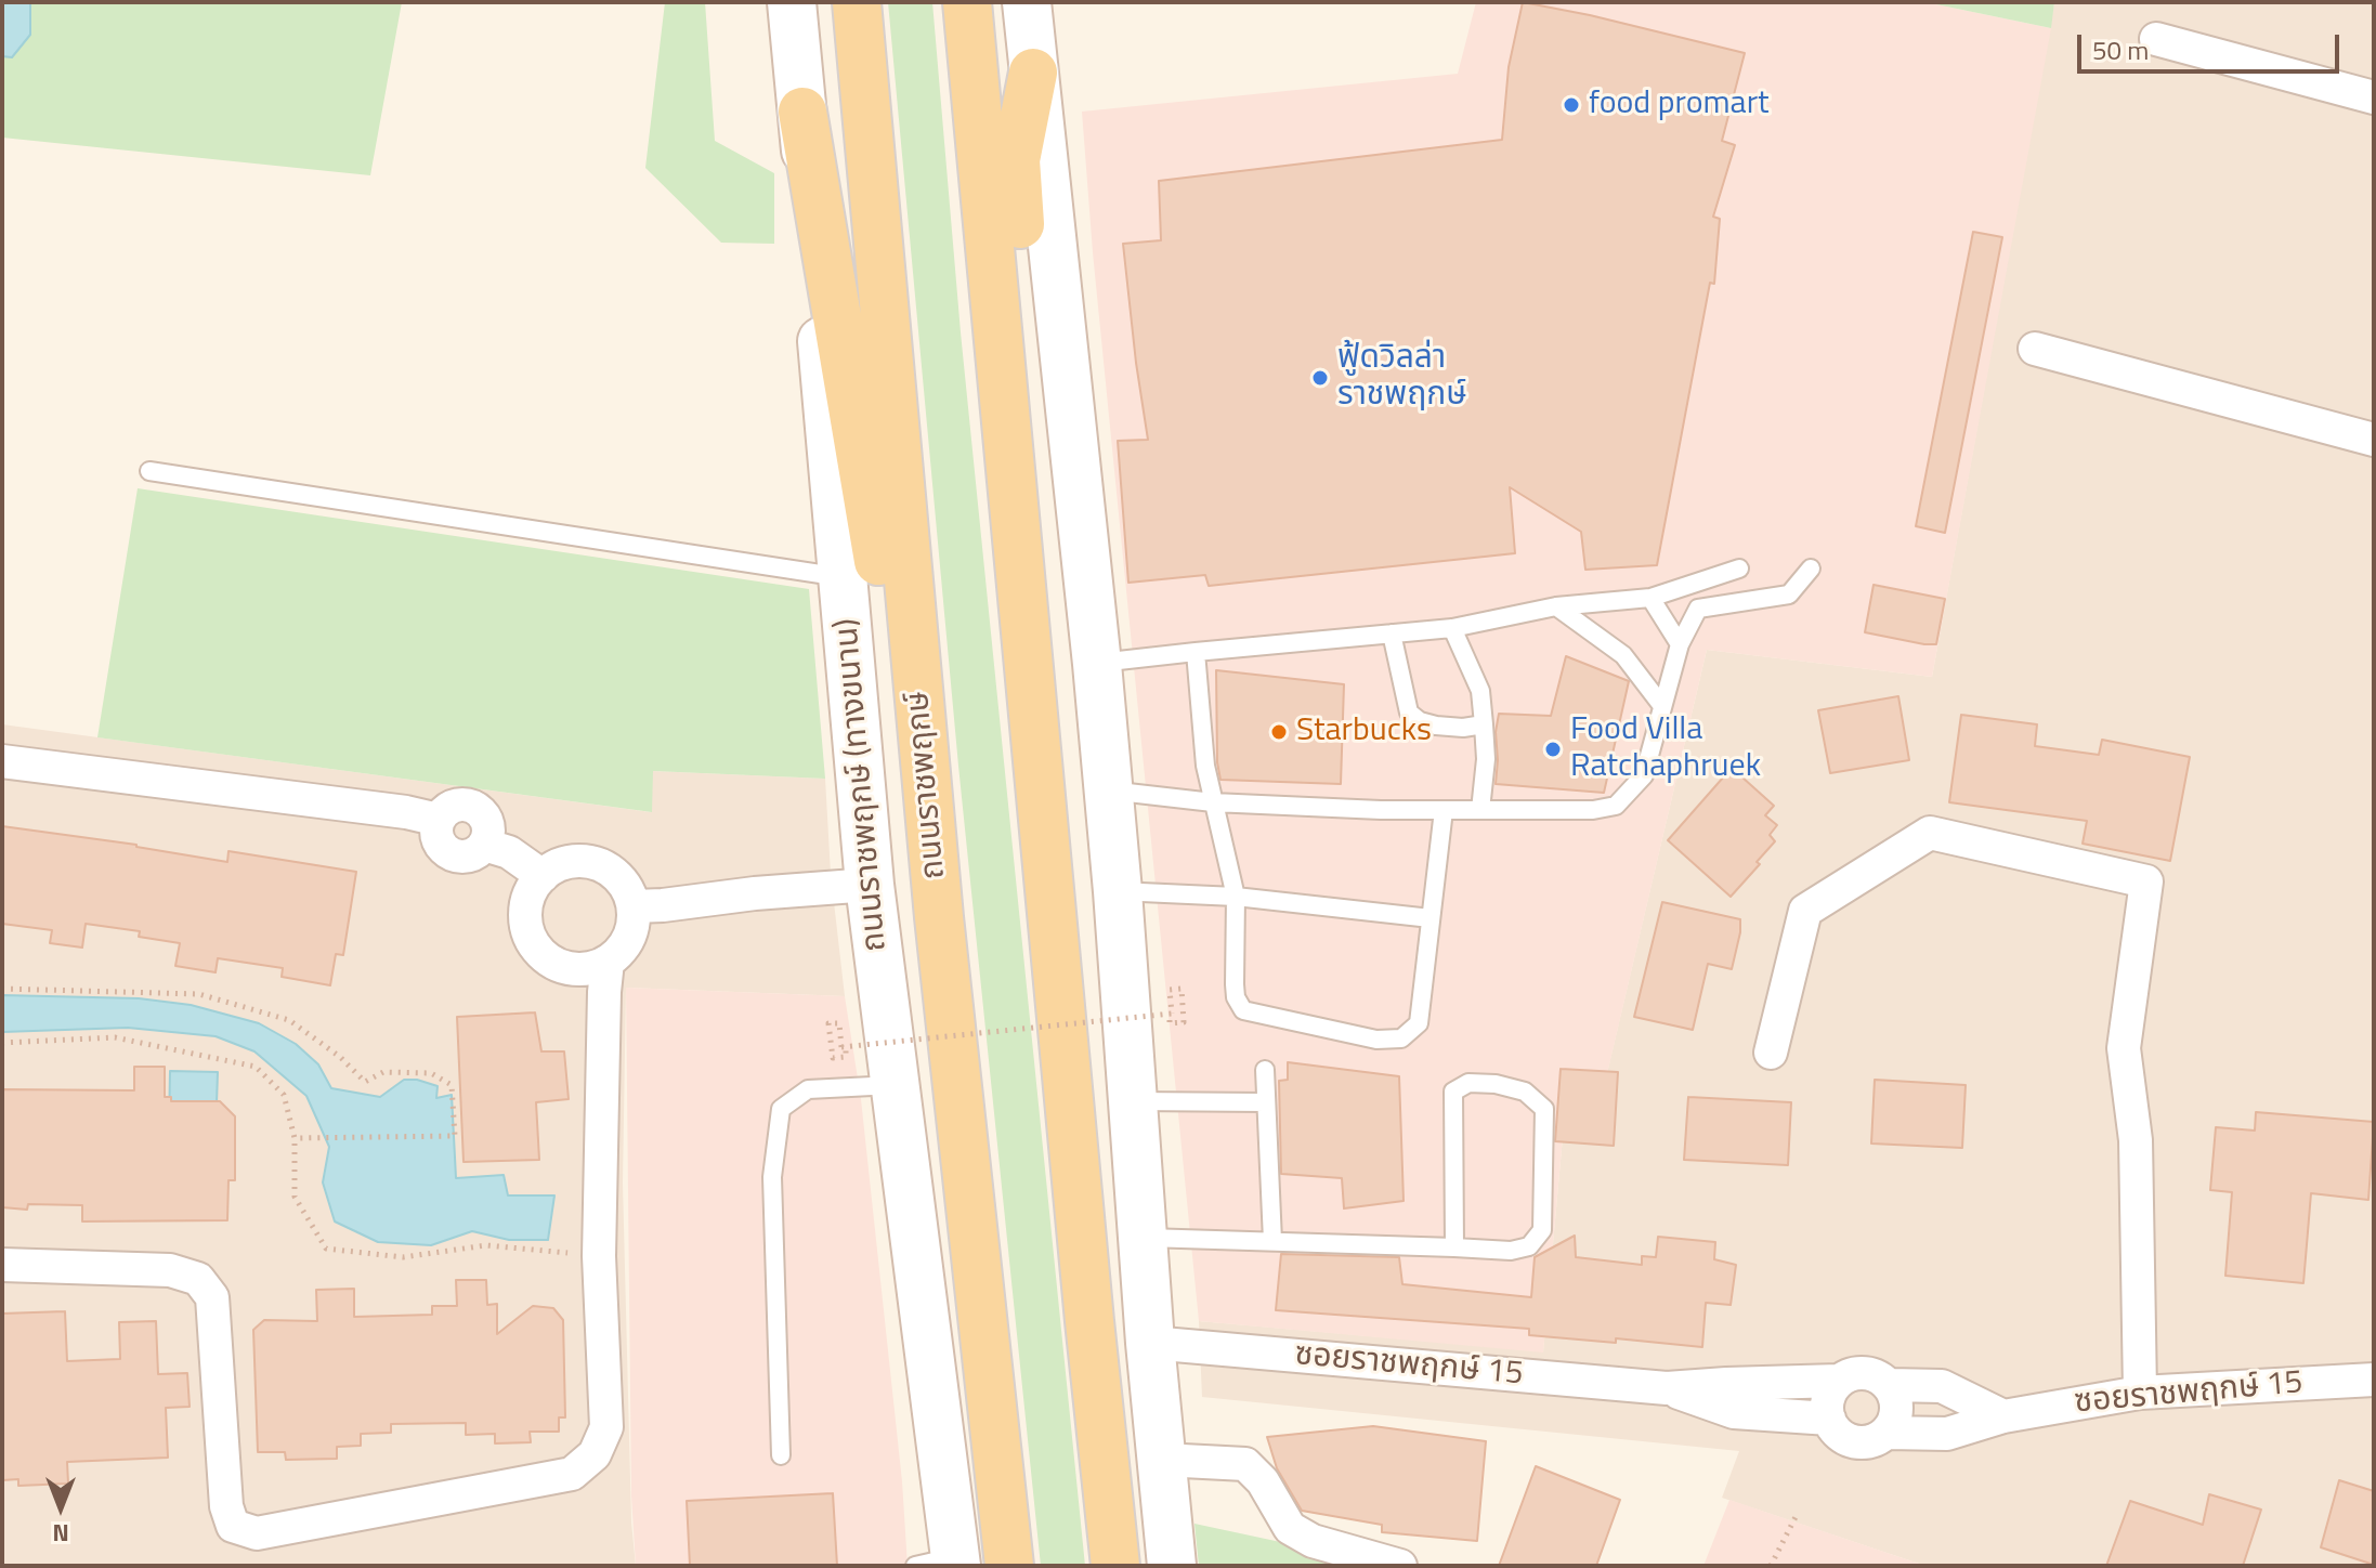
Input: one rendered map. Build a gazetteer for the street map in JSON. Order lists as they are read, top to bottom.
{
  "streets": {
    "main road": ["ถนนราชพฤกษ์ (ทางขนาน)", "ถนนราชพฤกษ์"],
    "street": ["ซอยราชพฤกษ์ 15"]
  },
  "places": [
    "food promart",
    "ฟู้ดวิลล่า ราชพฤกษ์",
    "Starbucks",
    "Food Villa Ratchaphruek"
  ],
  "scale_bar": "50 m",
  "north": "bottom"
}
